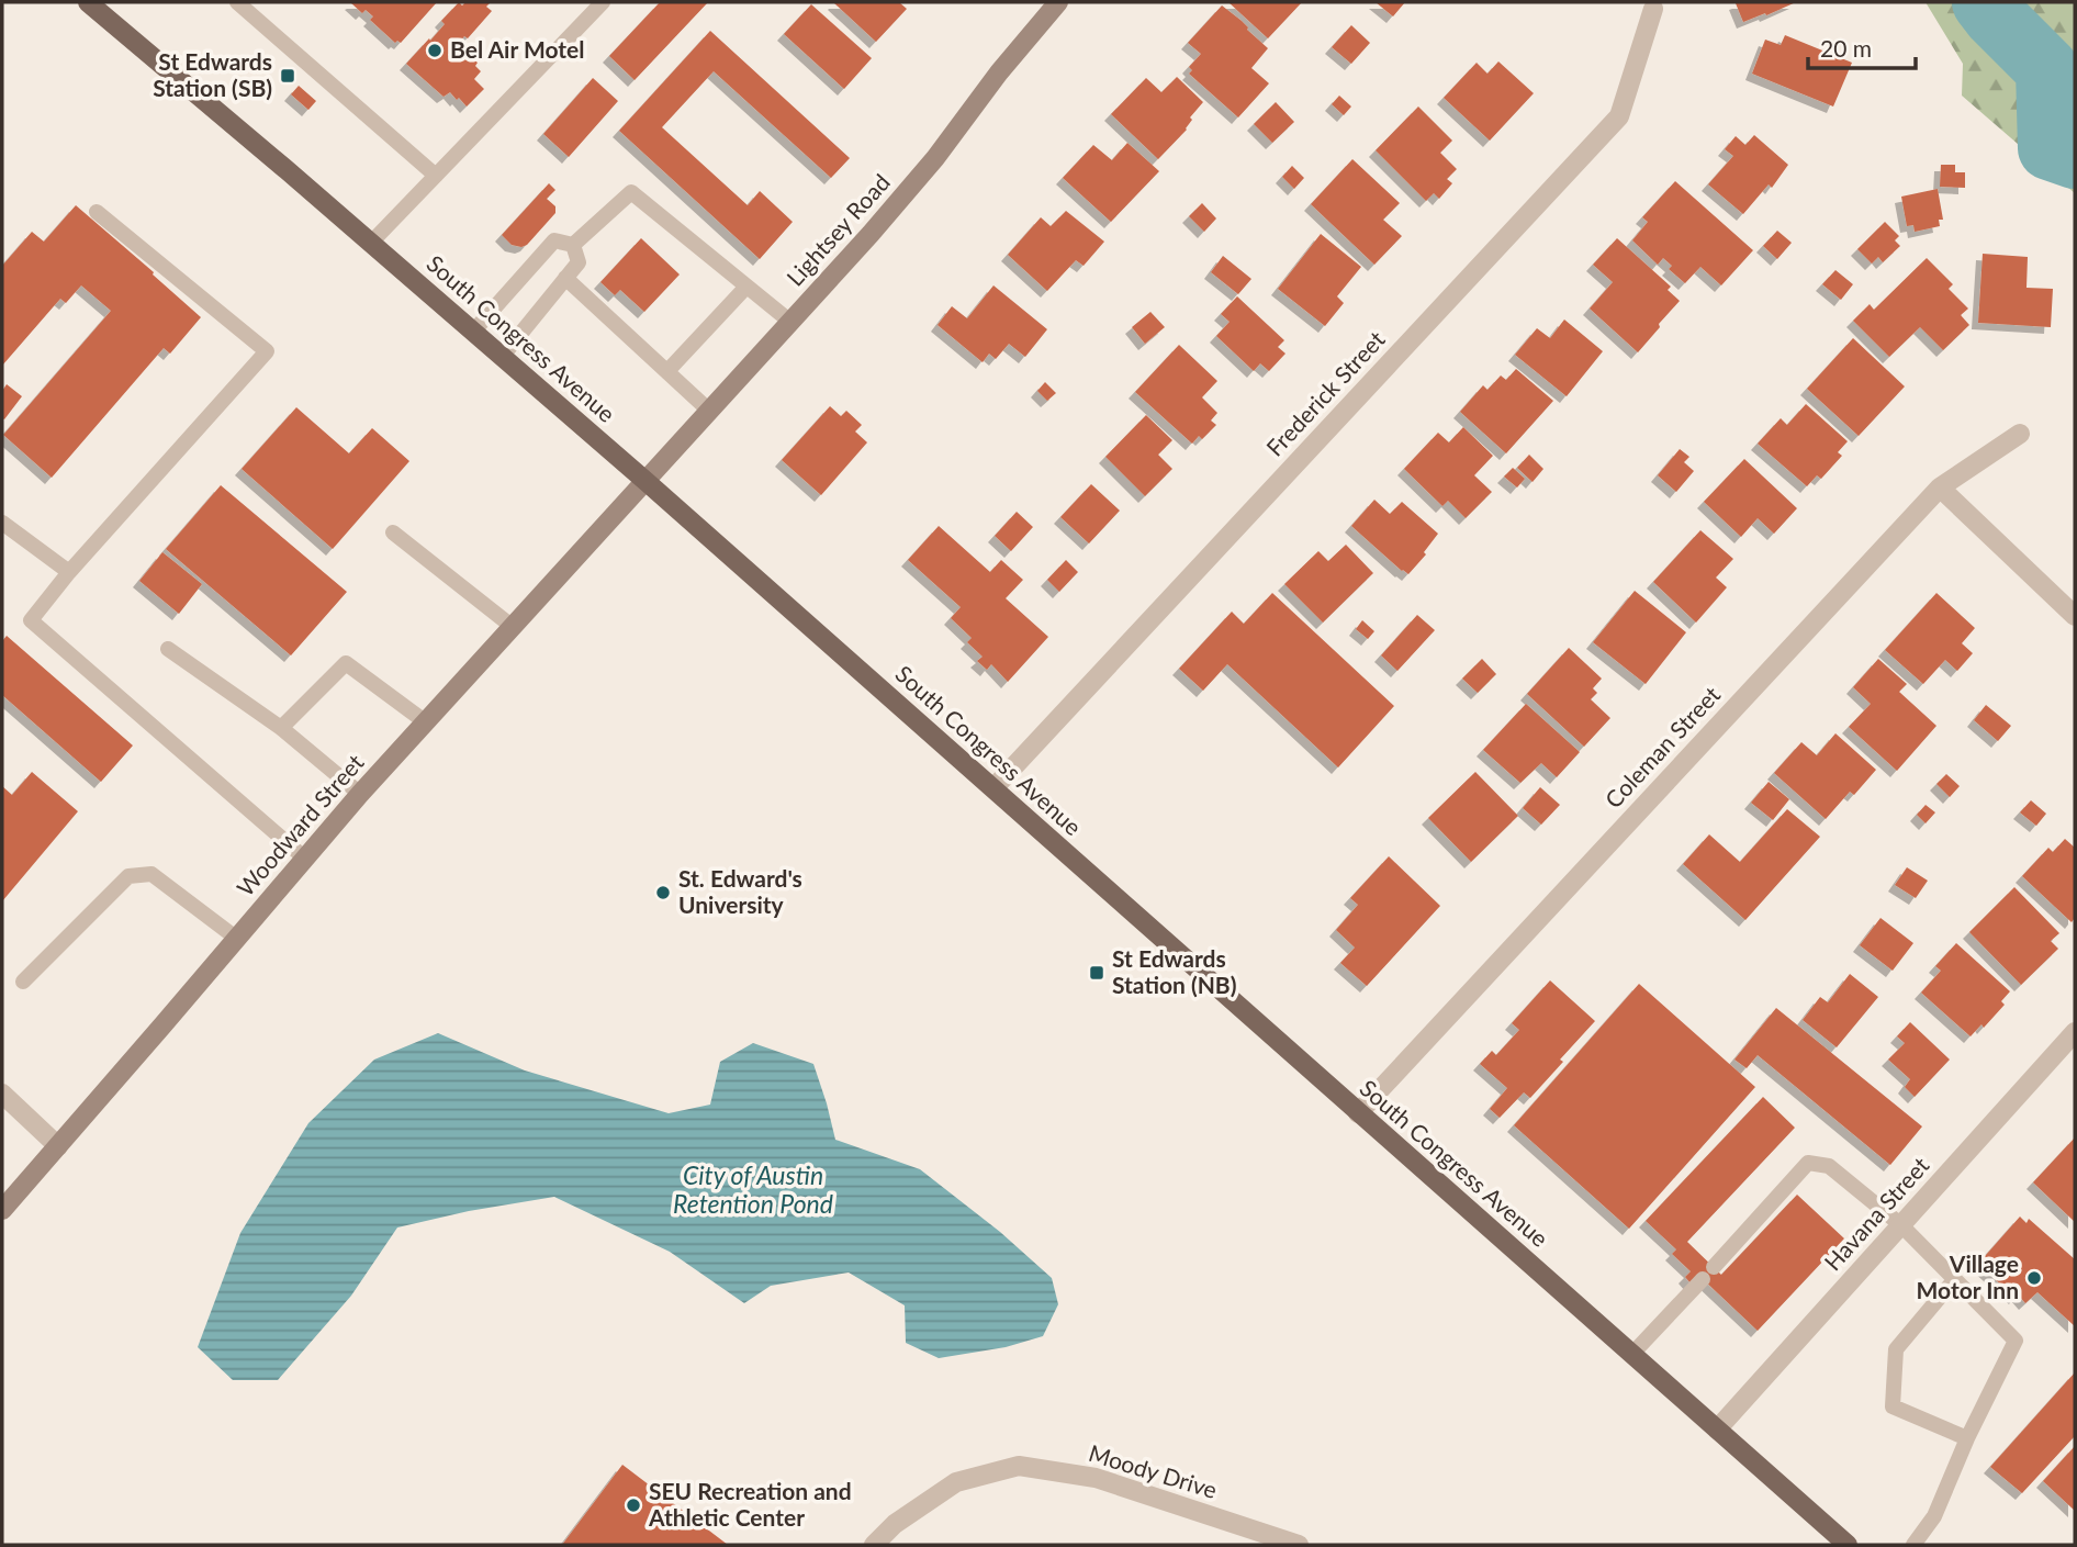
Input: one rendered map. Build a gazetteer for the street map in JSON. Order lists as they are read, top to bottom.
{
  "streets": {
    "main road": ["South Congress Avenue"],
    "street": [
      "Lightsey Road",
      "Frederick Street",
      "Coleman Street",
      "Woodward Street",
      "Havana Street",
      "Moody Drive"
    ]
  },
  "crossings": [
    ["Lightsey Road", "South Congress Avenue"],
    ["Lightsey Road", "Woodward Street"],
    ["South Congress Avenue", "Frederick Street"],
    ["South Congress Avenue", "Coleman Street"],
    ["South Congress Avenue", "Woodward Street"],
    ["South Congress Avenue", "Havana Street"]
  ],
  "water": ["City of Austin Retention Pond"],
  "places": {
    "other": [
      "Bel Air Motel",
      "St. Edward's University",
      "Village Motor Inn",
      "SEU Recreation and Athletic Center"
    ],
    "transit": ["St Edwards Station (SB)", "St Edwards Station (NB)"]
  },
  "scale_bar": "20 m"
}
